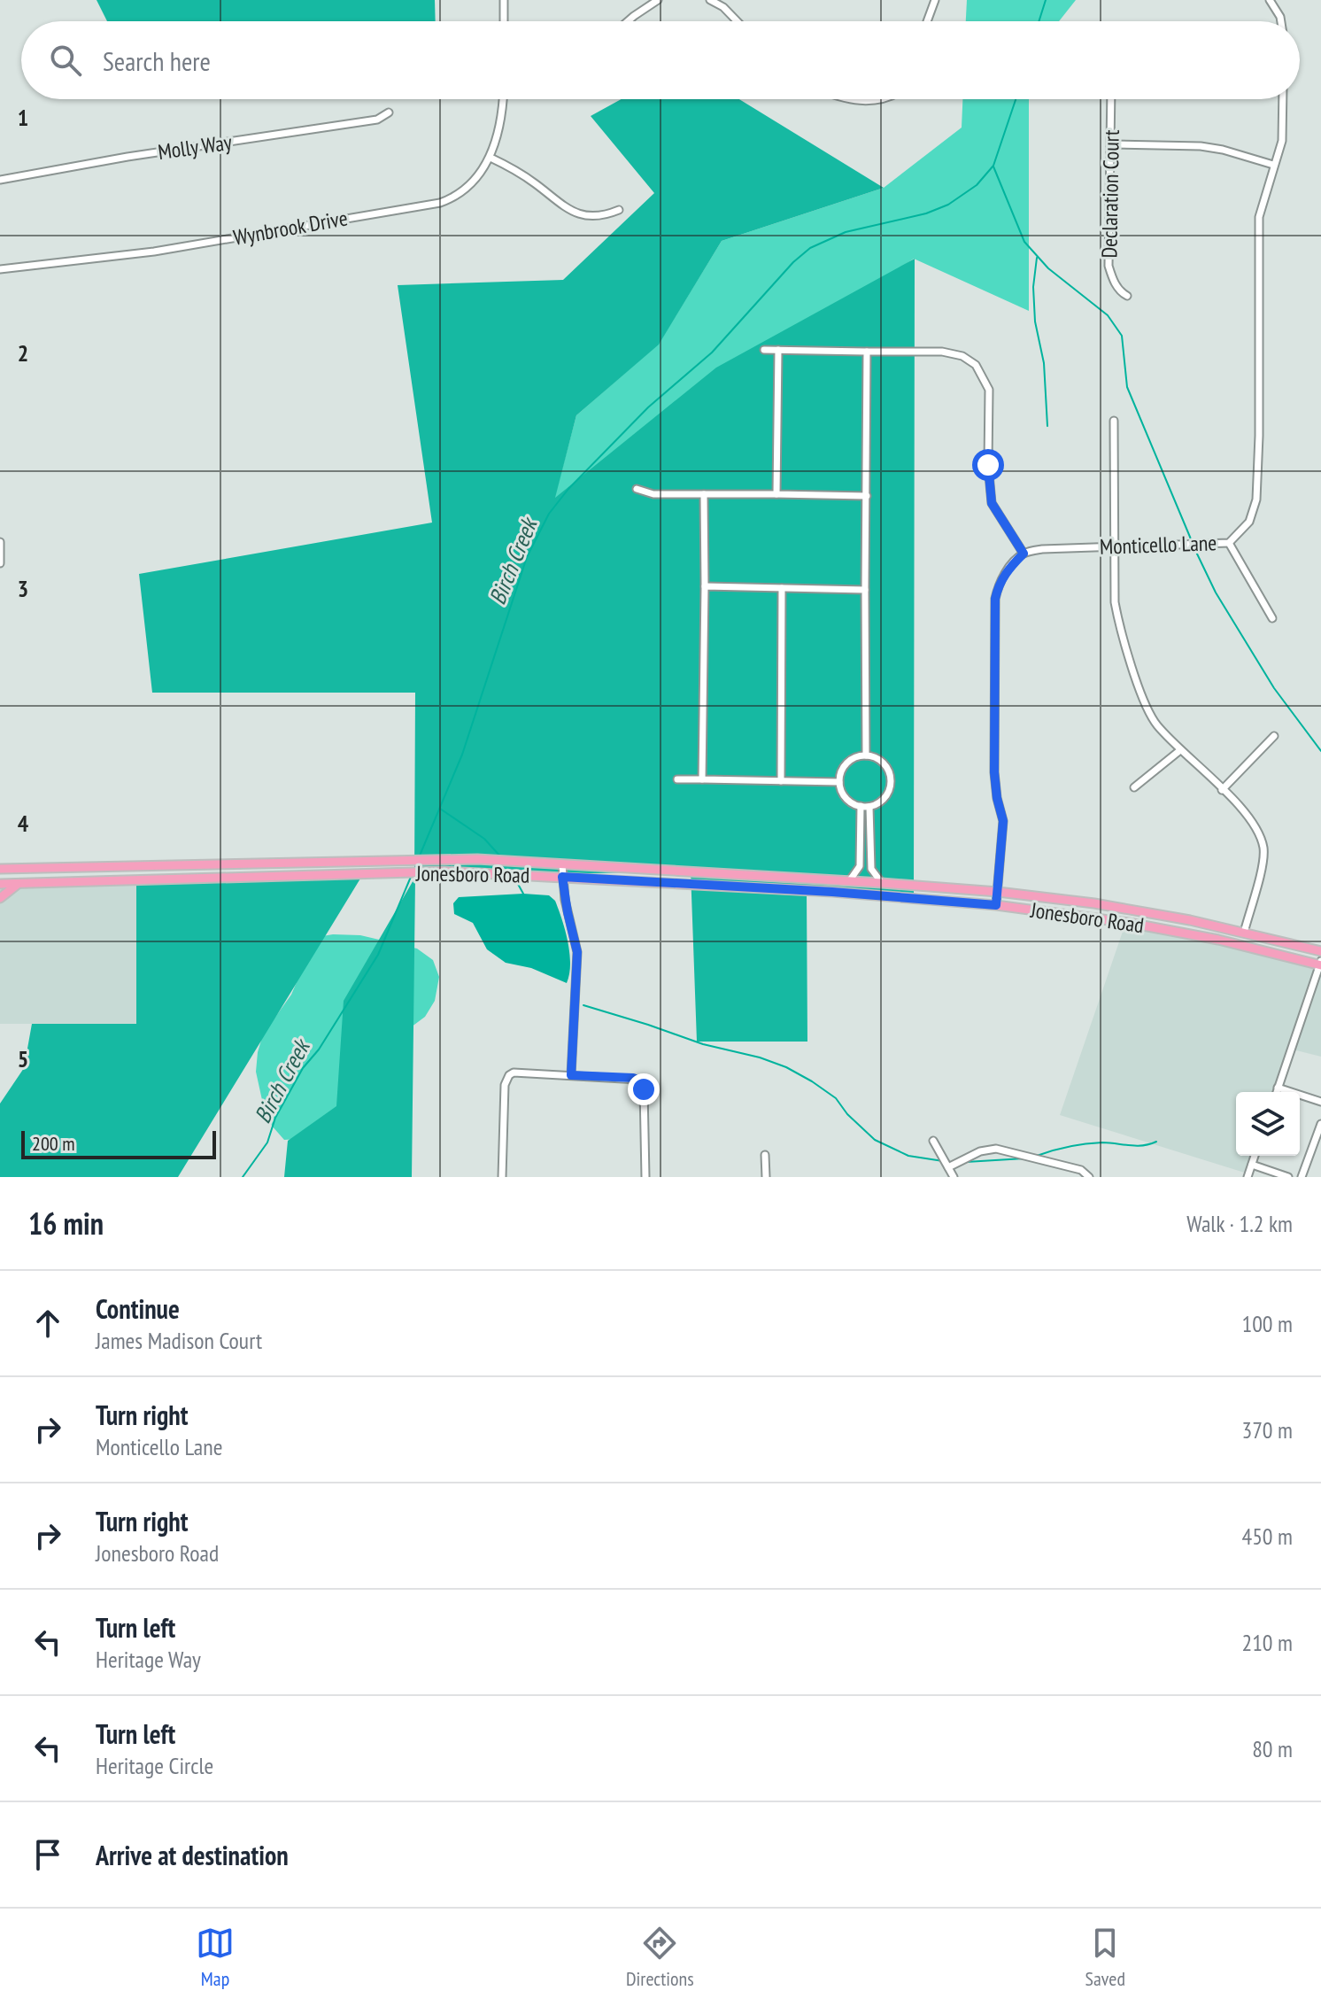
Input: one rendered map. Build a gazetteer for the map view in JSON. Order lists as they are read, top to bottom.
{
  "streets": {
    "main road": ["Jonesboro Road"],
    "street": [
      "Molly Way",
      "Declaration Court",
      "Wynbrook Drive",
      "Monticello Lane"
    ]
  },
  "water": ["Birch Creek"],
  "scale_bar": "200 m",
  "page": {
    "search": "Search here",
    "scale": "200 m",
    "heading": ["16 min", "Walk · 1.2 km"],
    "list": [
      ["Continue", "James Madison Court", "100 m"],
      ["Turn right", "Monticello Lane", "370 m"],
      ["Turn right", "Jonesboro Road", "450 m"],
      ["Turn left", "Heritage Way", "210 m"],
      ["Turn left", "Heritage Circle", "80 m"],
      "Arrive at destination"
    ],
    "nav": ["Map", "Directions", "Saved"]
  },
  "grid": {
    "rows": [
      "1",
      "2",
      "3",
      "4",
      "5"
    ]
  }
}
